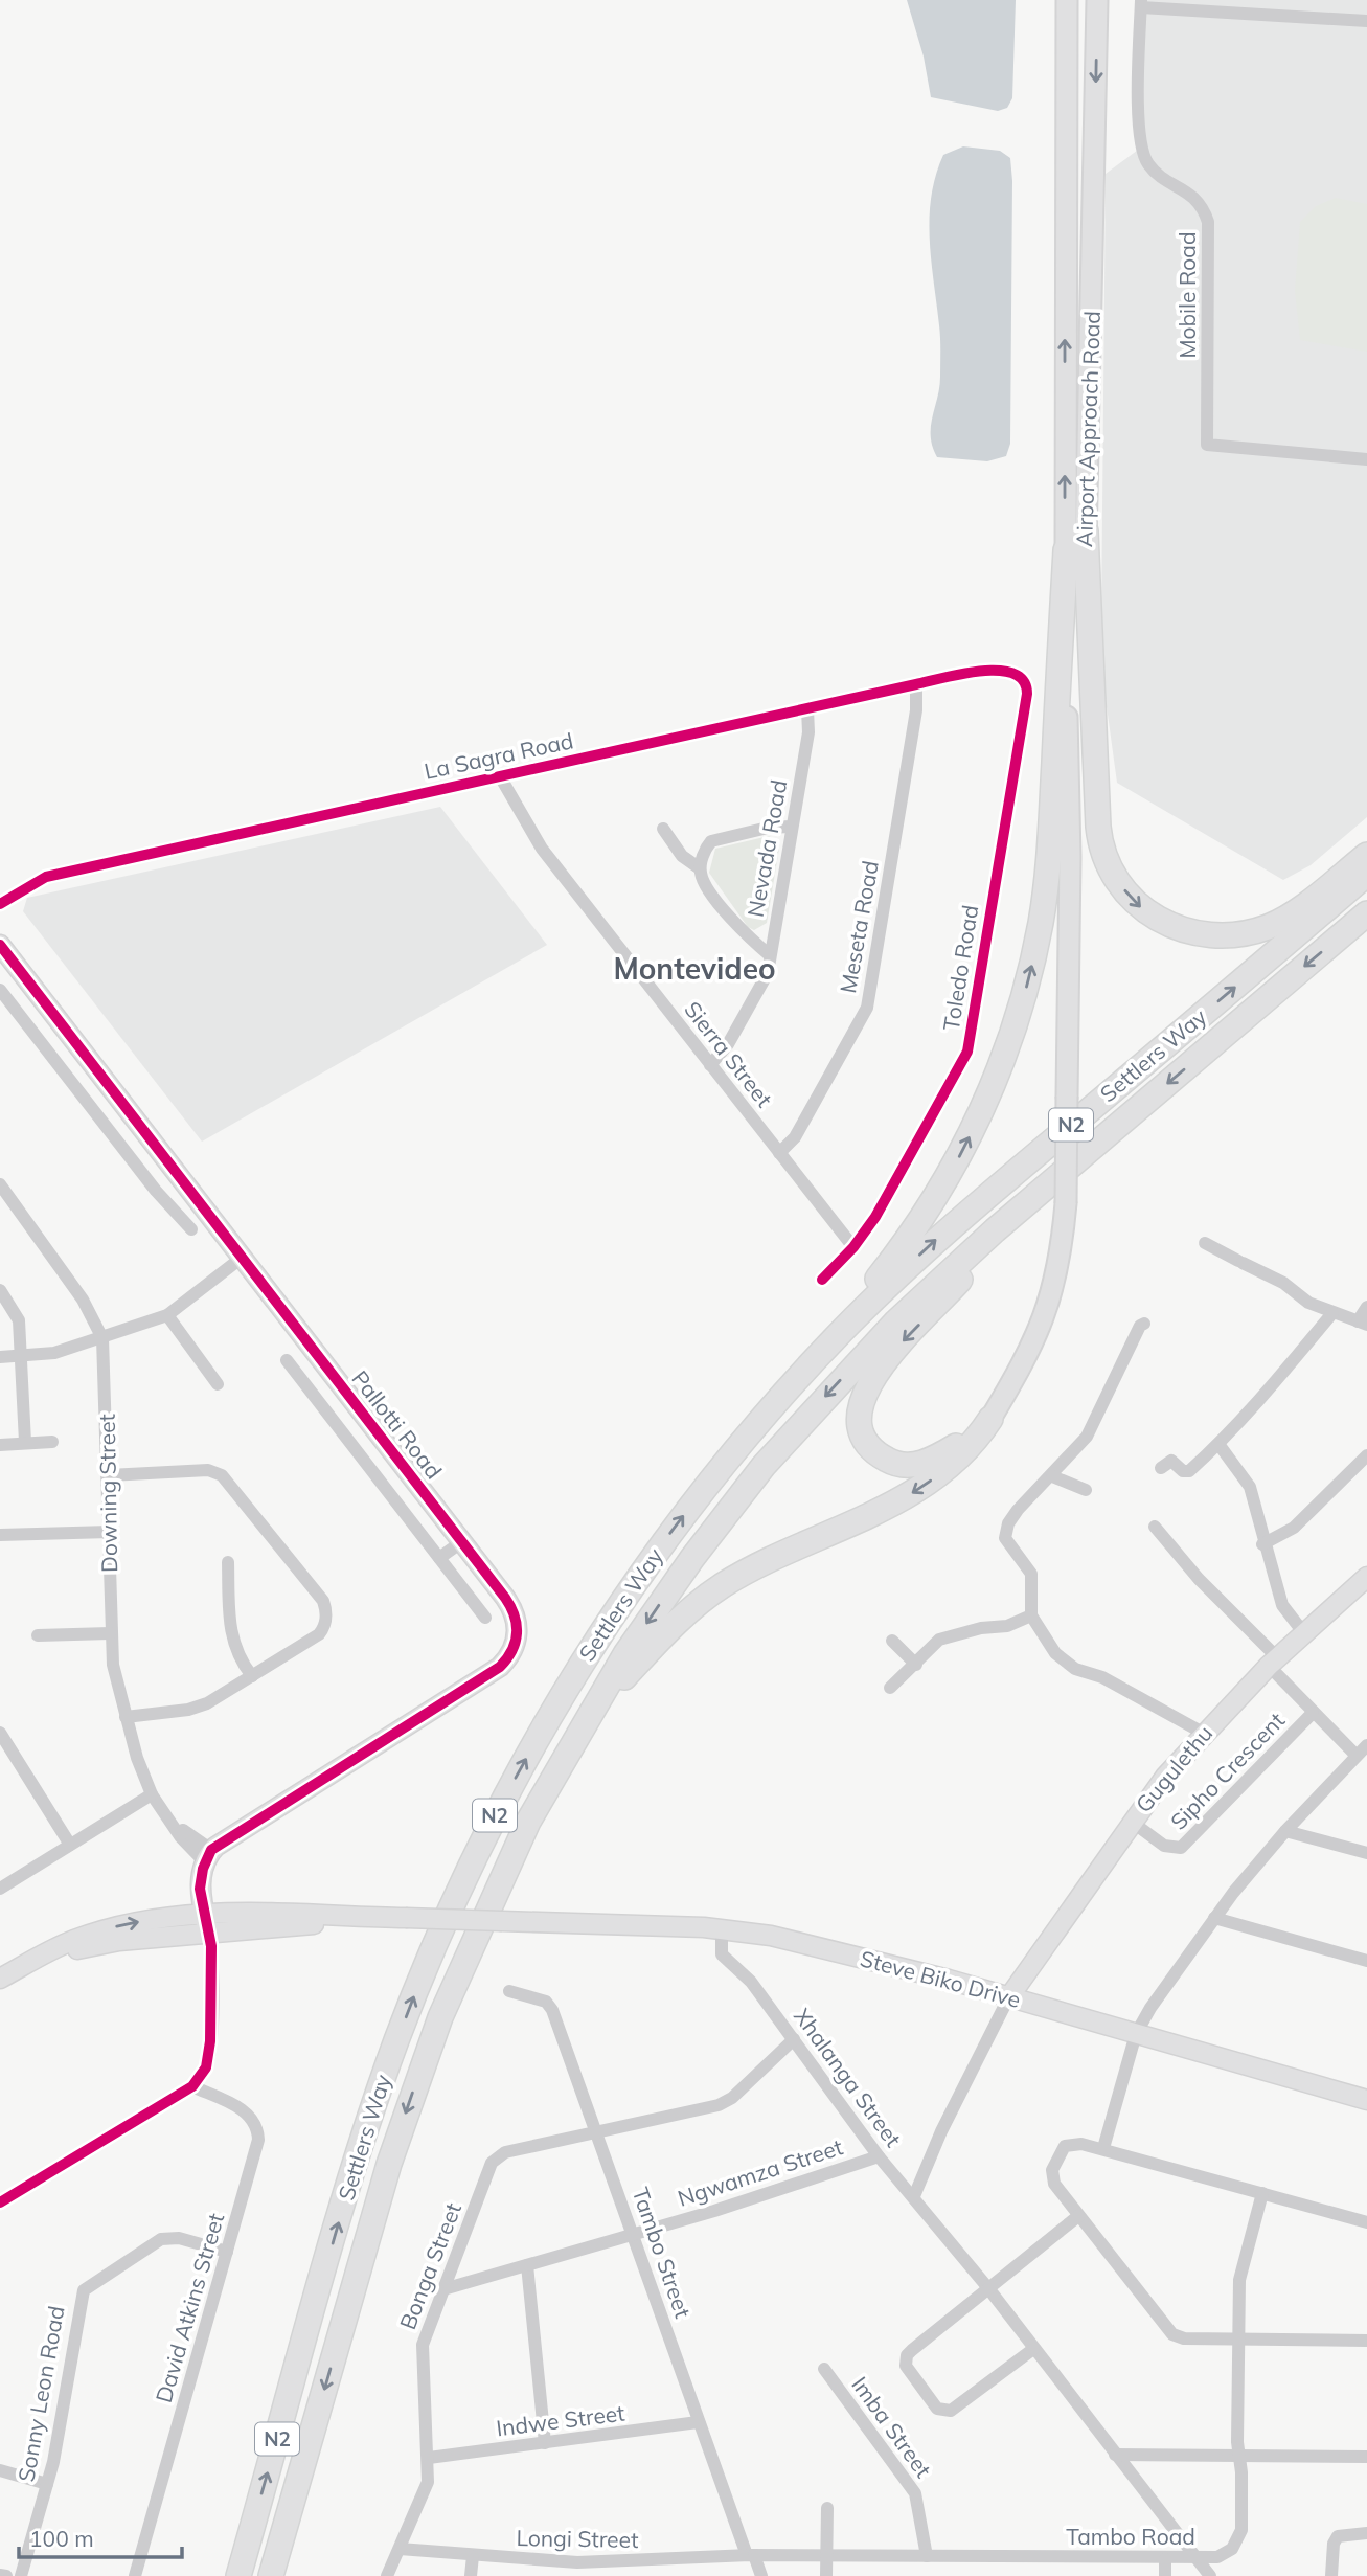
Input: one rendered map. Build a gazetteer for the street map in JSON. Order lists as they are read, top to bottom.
{
  "streets": {
    "highway": ["Settlers Way", "N2"],
    "main road": ["Airport Approach Road"],
    "street": [
      "Mobile Road",
      "La Sagra Road",
      "Nevada Road",
      "Meseta Road",
      "Toledo Road",
      "Sierra Street",
      "Pallotti Road",
      "Downing Street",
      "Gugulethu",
      "Sipho Crescent",
      "Steve Biko Drive",
      "Xhalanga Street",
      "Ngwamza Street",
      "Tambo Street",
      "Bonga Street",
      "David Atkins Street",
      "Sonny Leon Road",
      "Indwe Street",
      "Imba Street",
      "Tambo Road",
      "Longi Street"
    ]
  },
  "crossings": [
    ["La Sagra Road", "Nevada Road"],
    ["La Sagra Road", "Meseta Road"],
    ["La Sagra Road", "Toledo Road"],
    ["La Sagra Road", "Sierra Street"],
    ["Nevada Road", "Sierra Street"],
    ["Meseta Road", "Sierra Street"],
    ["Toledo Road", "Sierra Street"],
    ["Pallotti Road", "Downing Street"],
    ["Gugulethu", "Sipho Crescent"],
    ["Gugulethu", "Steve Biko Drive"],
    ["Steve Biko Drive", "Xhalanga Street"],
    ["Xhalanga Street", "Ngwamza Street"],
    ["Xhalanga Street", "Tambo Road"],
    ["Ngwamza Street", "Tambo Street"],
    ["Ngwamza Street", "Bonga Street"],
    ["Tambo Street", "Bonga Street"],
    ["Tambo Street", "Indwe Street"],
    ["Tambo Street", "Tambo Road"],
    ["Tambo Street", "Longi Street"],
    ["Bonga Street", "Indwe Street"],
    ["Bonga Street", "Longi Street"],
    ["David Atkins Street", "Sonny Leon Road"],
    ["Imba Street", "Tambo Road"],
    ["Tambo Road", "Longi Street"]
  ],
  "districts": ["Montevideo"],
  "scale_bar": "100 m"
}
